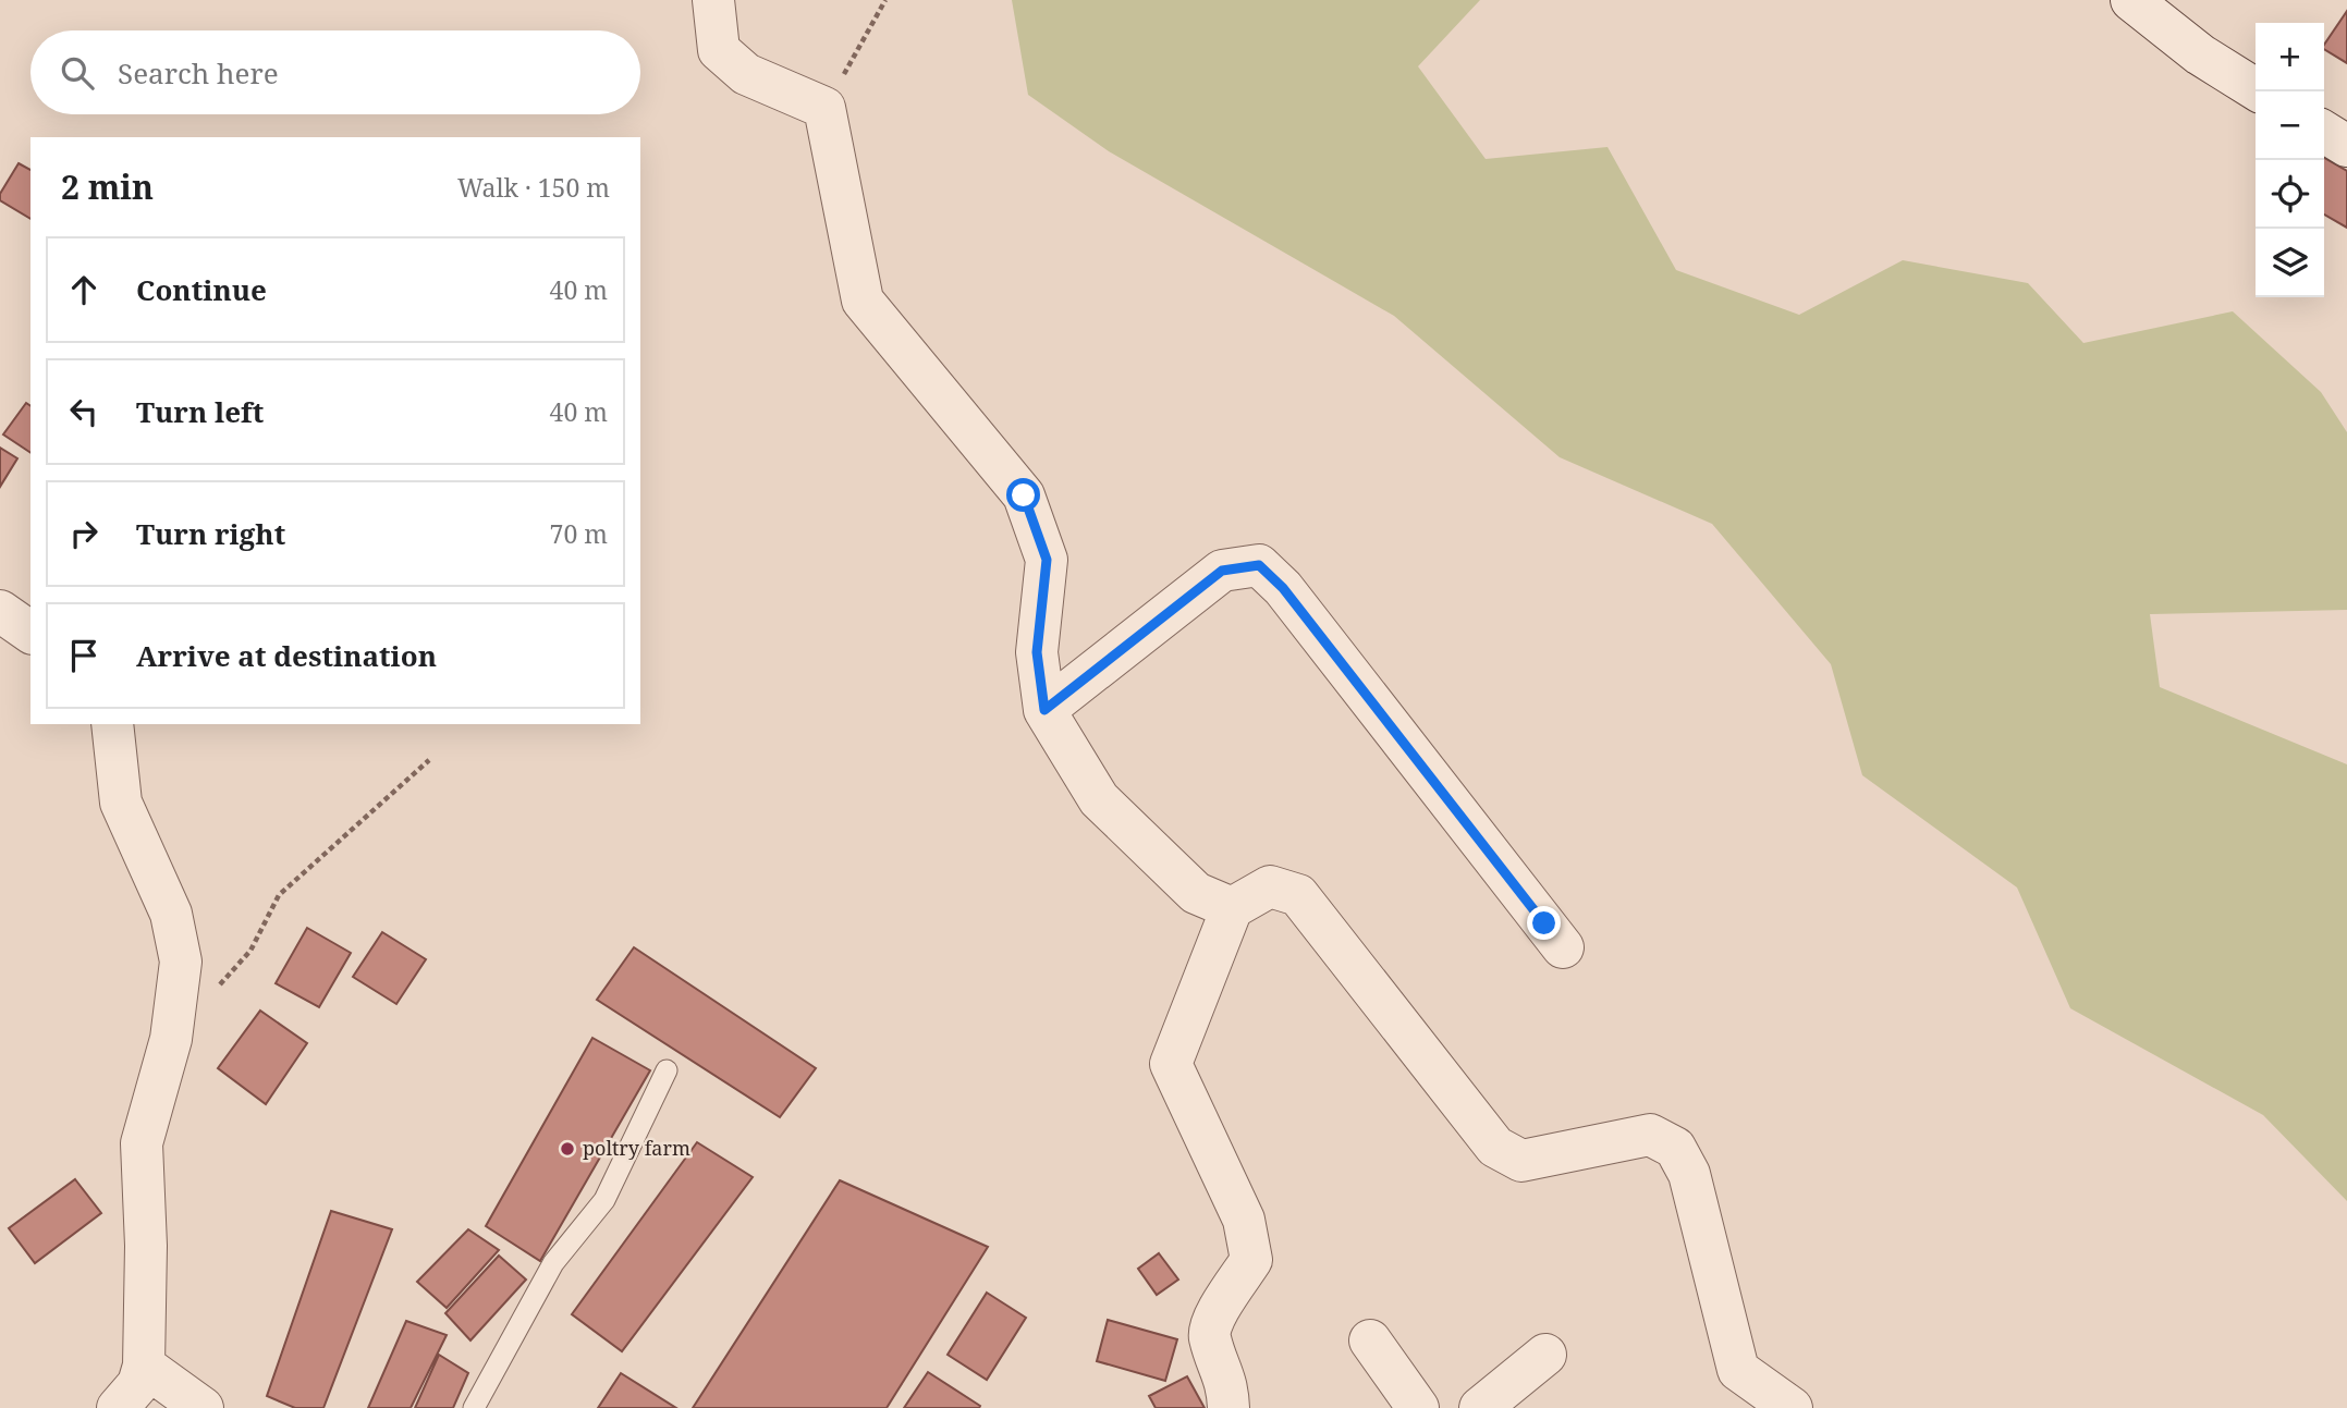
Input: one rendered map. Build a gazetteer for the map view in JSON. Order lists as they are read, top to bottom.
{
  "places": ["poltry farm"],
  "page": {
    "map_buttons": ["+", "−"],
    "search": "Search here",
    "heading": ["2 min", "Walk · 150 m"],
    "list": [
      ["Continue", "40 m"],
      ["Turn left", "40 m"],
      ["Turn right", "70 m"],
      "Arrive at destination"
    ]
  }
}
